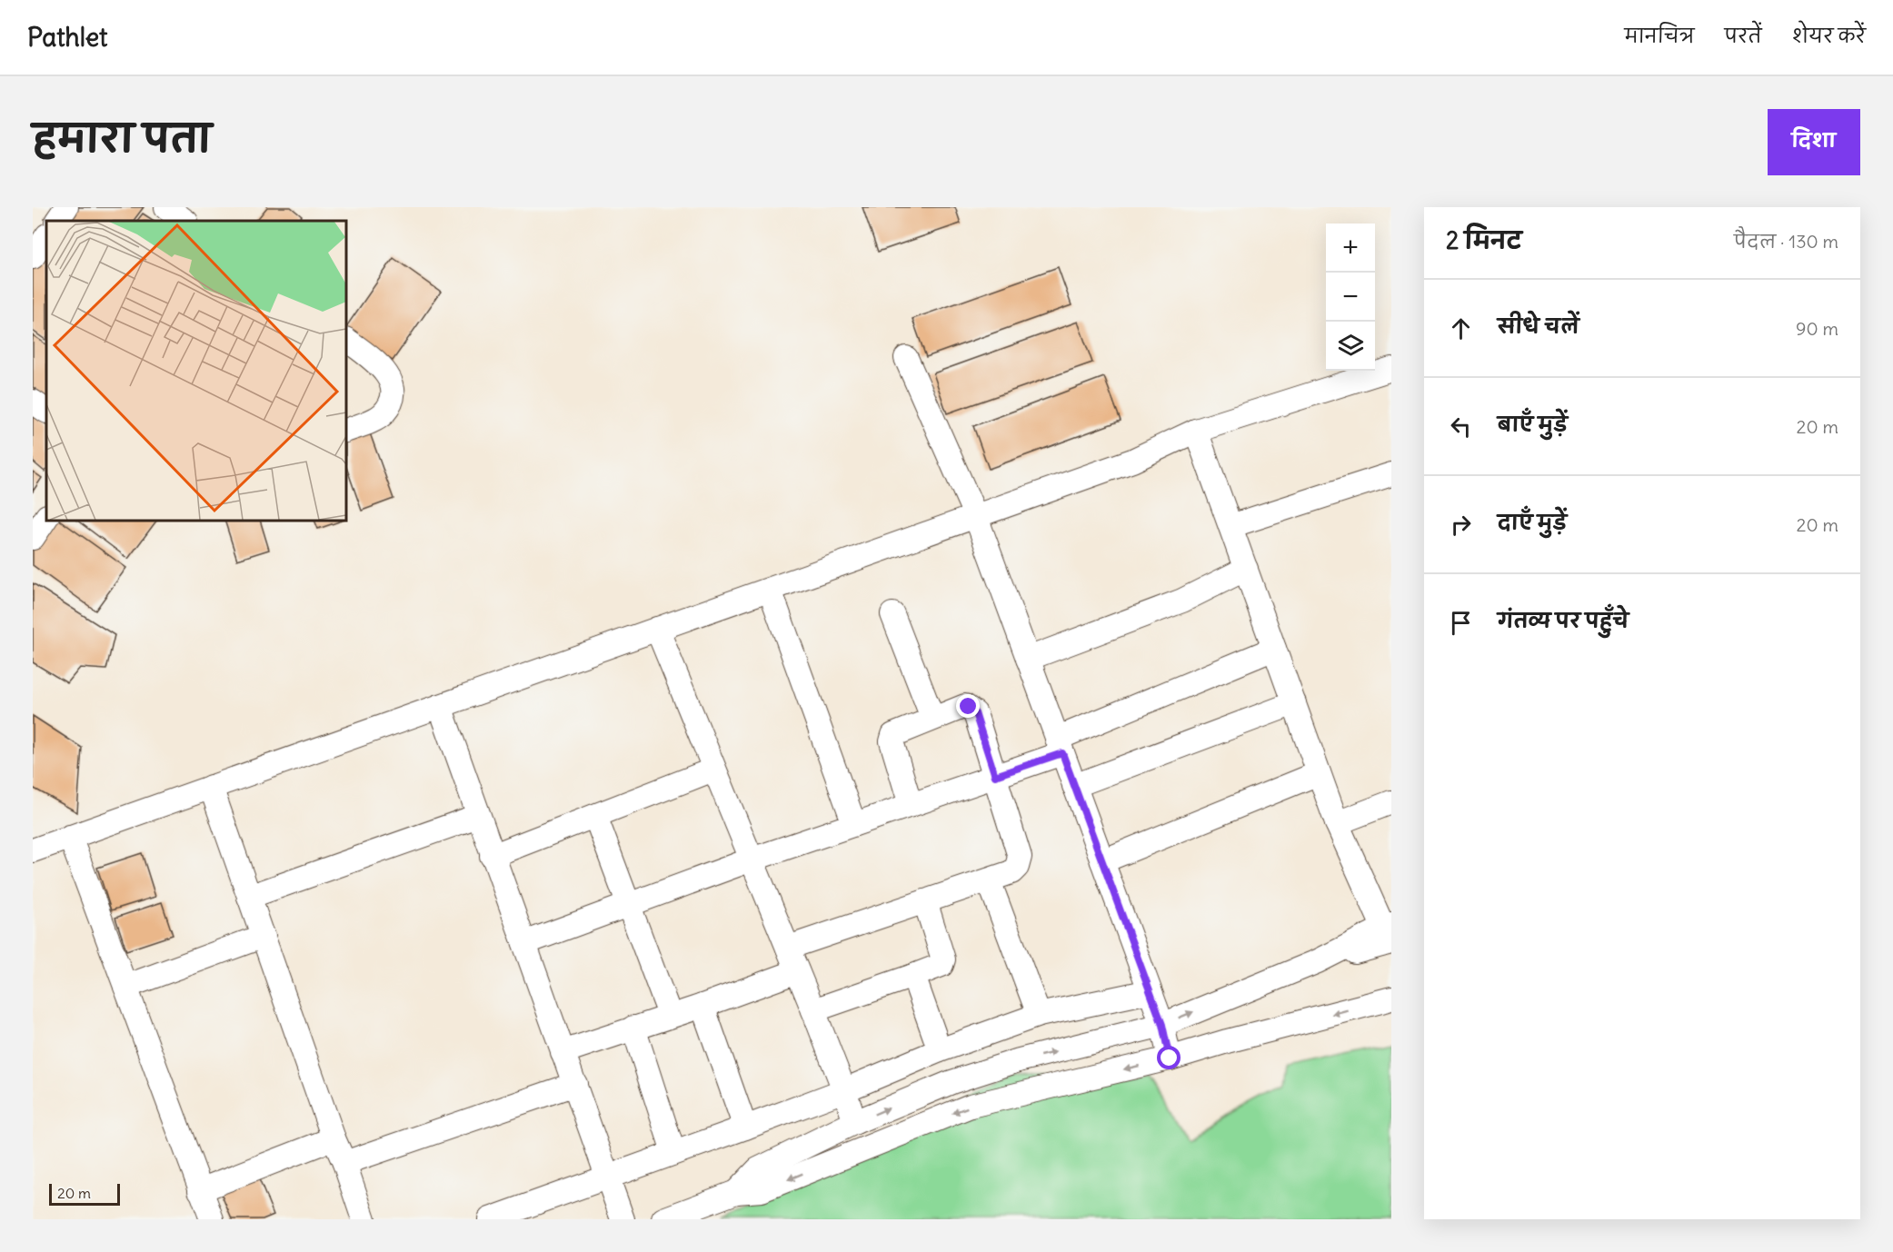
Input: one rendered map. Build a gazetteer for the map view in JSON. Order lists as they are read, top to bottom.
{
  "scale_bar": "20 m",
  "page": {
    "header": "Pathlet",
    "nav": ["मानचित्र", "परतें", "शेयर करें"],
    "title": "हमारा पता",
    "buttons": "दिशा",
    "heading": ["2 मिनट", "पैदल · 130 m"],
    "map_buttons": ["+", "−"],
    "list": [
      ["सीधे चलें", "90 m"],
      ["बाएँ मुड़ें", "20 m"],
      ["दाएँ मुड़ें", "20 m"],
      "गंतव्य पर पहुँचे"
    ],
    "scale": "20 m"
  }
}
